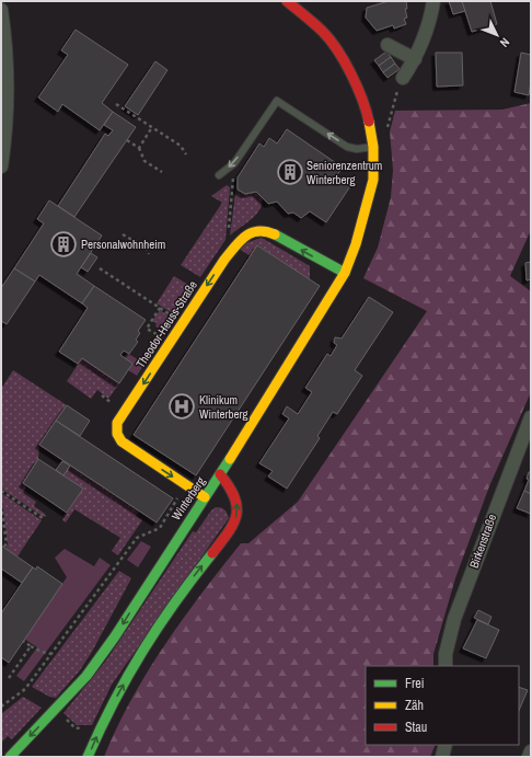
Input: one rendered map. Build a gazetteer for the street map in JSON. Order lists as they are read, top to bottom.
{
  "streets": {
    "street": ["Theodor-Heuss-Straße", "Winterberg", "Birkenstraße"]
  },
  "crossings": [
    ["Theodor-Heuss-Straße", "Winterberg"]
  ],
  "places": {
    "building": ["Seniorenzentrum Winterberg", "Personalwohnheim"],
    "hospital": ["Klinikum Winterberg"]
  },
  "legend": ["Frei", "Zäh", "Stau"],
  "north": "bottom right"
}
